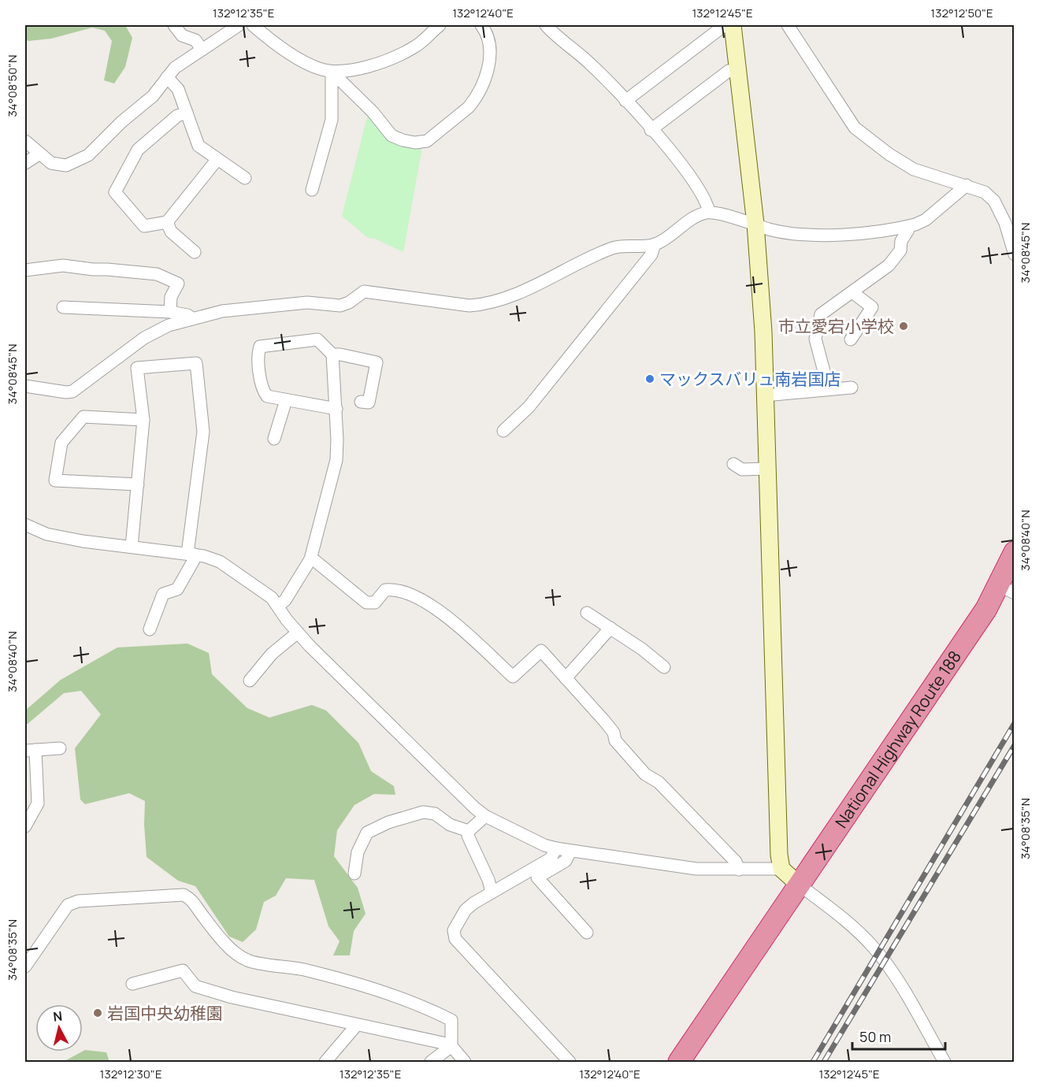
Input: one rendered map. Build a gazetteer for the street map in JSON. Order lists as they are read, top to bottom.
{
  "streets": {
    "highway": ["National Highway Route 188"]
  },
  "places": ["市立愛宕小学校", "マックスバリュ南岩国店", "岩国中央幼稚園"],
  "scale_bar": "50 m",
  "north": "top",
  "coordinates": [
    "132°12'35\"E",
    "132°12'40\"E",
    "132°12'45\"E",
    "132°12'50\"E",
    "34°08'50\"N",
    "34°08'45\"N",
    "34°08'40\"N",
    "34°08'35\"N",
    "132°12'30\"E"
  ]
}
